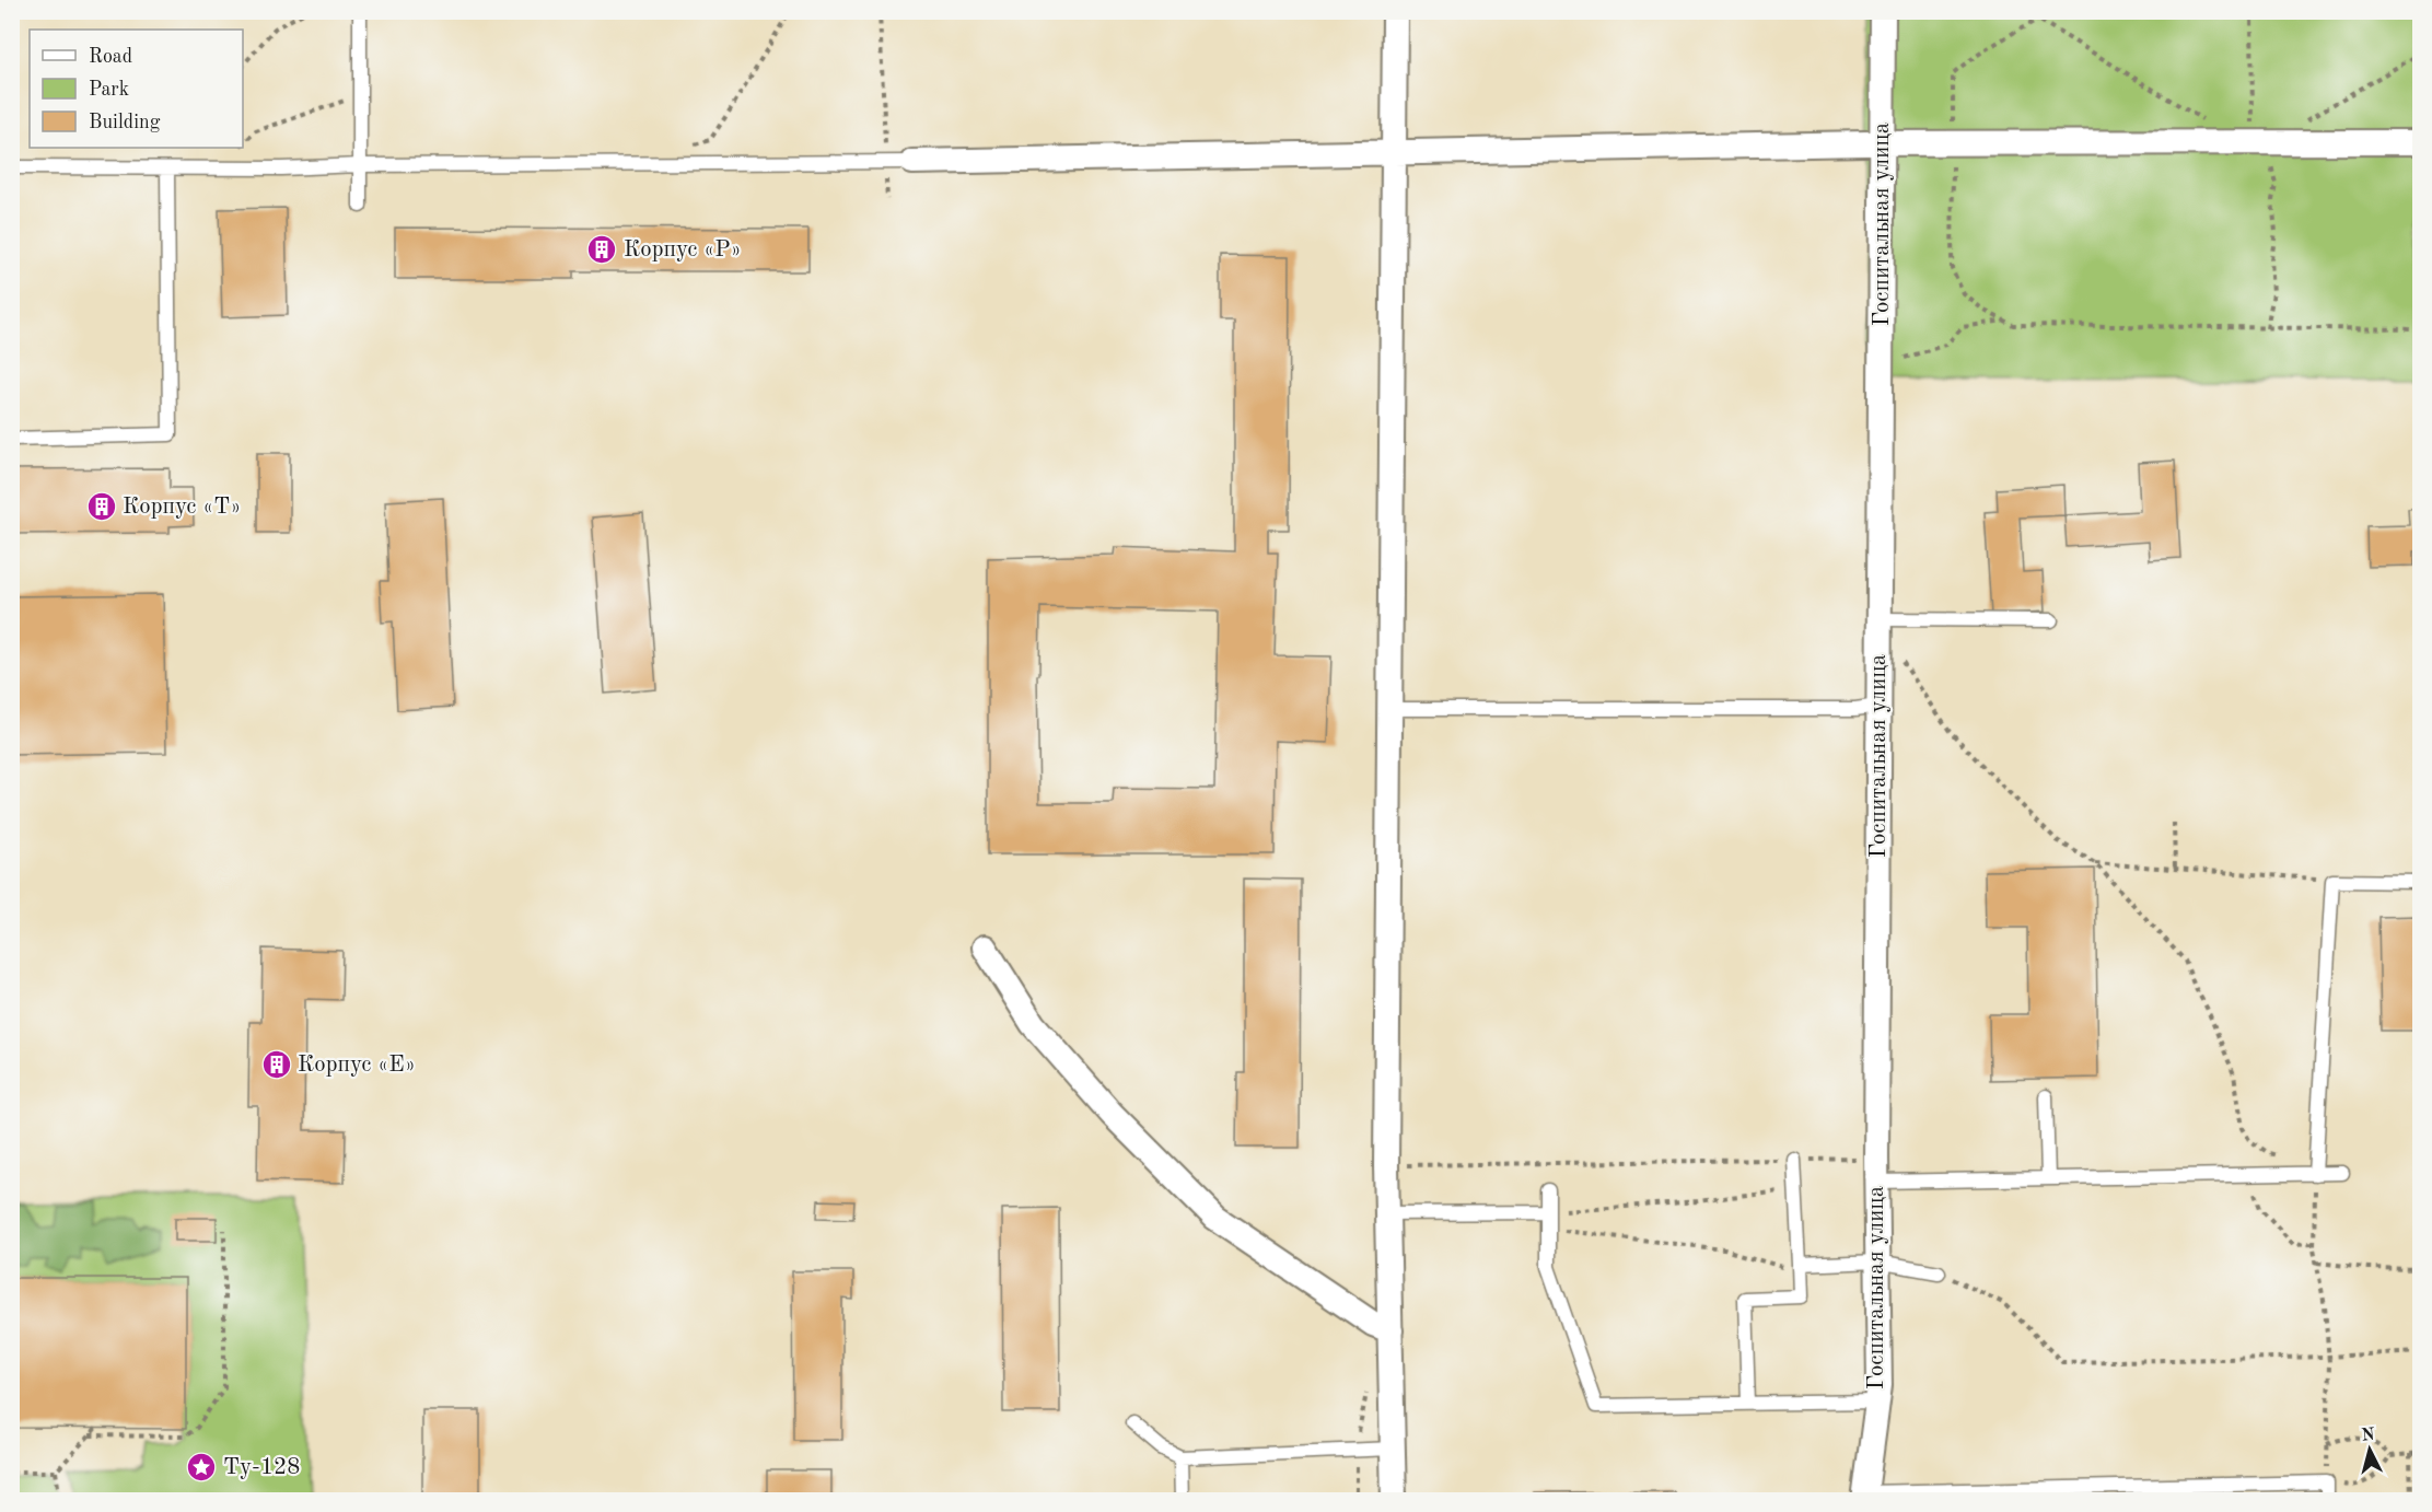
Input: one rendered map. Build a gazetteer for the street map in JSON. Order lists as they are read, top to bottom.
{
  "streets": {
    "street": ["Госпитальная улица"]
  },
  "places": {
    "building": ["Корпус «Р»", "Корпус «Т»", "Корпус «Е»"],
    "place": ["Ту-128"]
  },
  "legend": ["Road", "Park", "Building"],
  "north": "top"
}
